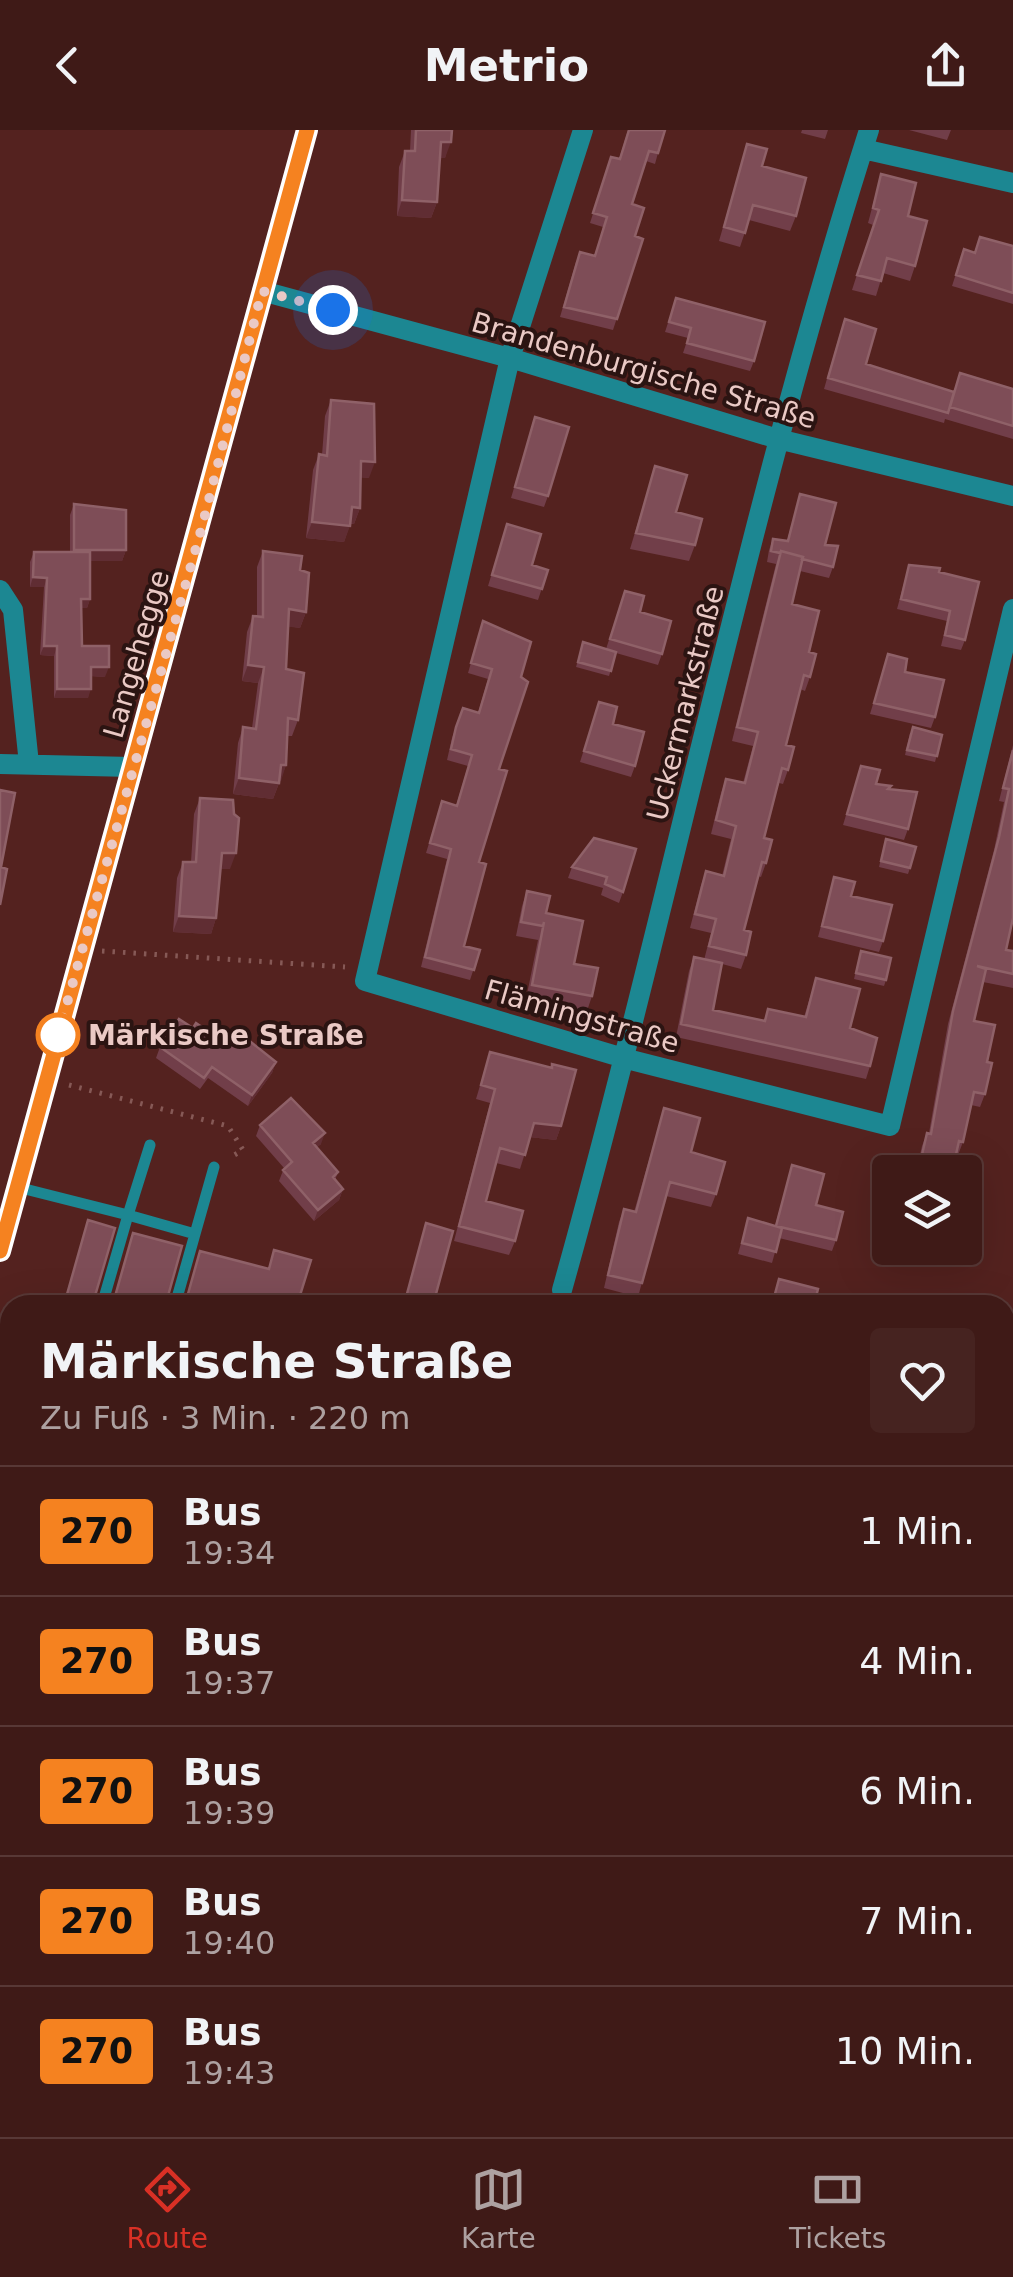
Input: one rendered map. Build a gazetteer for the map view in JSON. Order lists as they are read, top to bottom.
{
  "streets": {
    "street": [
      "Brandenburgische Straße",
      "Langehegge",
      "Uckermarkstraße",
      "Flämingstraße"
    ]
  },
  "crossings": [
    ["Brandenburgische Straße", "Langehegge"],
    ["Brandenburgische Straße", "Uckermarkstraße"],
    ["Uckermarkstraße", "Flämingstraße"]
  ],
  "places": ["Märkische Straße"],
  "lines": ["bus line 270"],
  "page": {
    "header": "Metrio",
    "heading": ["Märkische Straße", "Zu Fuß · 3 Min. · 220 m"],
    "list": [
      {
        "mark": "270",
        "name": "Bus",
        "note": "19:34",
        "value": "1 Min."
      },
      {
        "mark": "270",
        "name": "Bus",
        "note": "19:37",
        "value": "4 Min."
      },
      {
        "mark": "270",
        "name": "Bus",
        "note": "19:39",
        "value": "6 Min."
      },
      {
        "mark": "270",
        "name": "Bus",
        "note": "19:40",
        "value": "7 Min."
      },
      {
        "mark": "270",
        "name": "Bus",
        "note": "19:43",
        "value": "10 Min."
      }
    ],
    "tabs": ["Route", "Karte", "Tickets"]
  }
}
